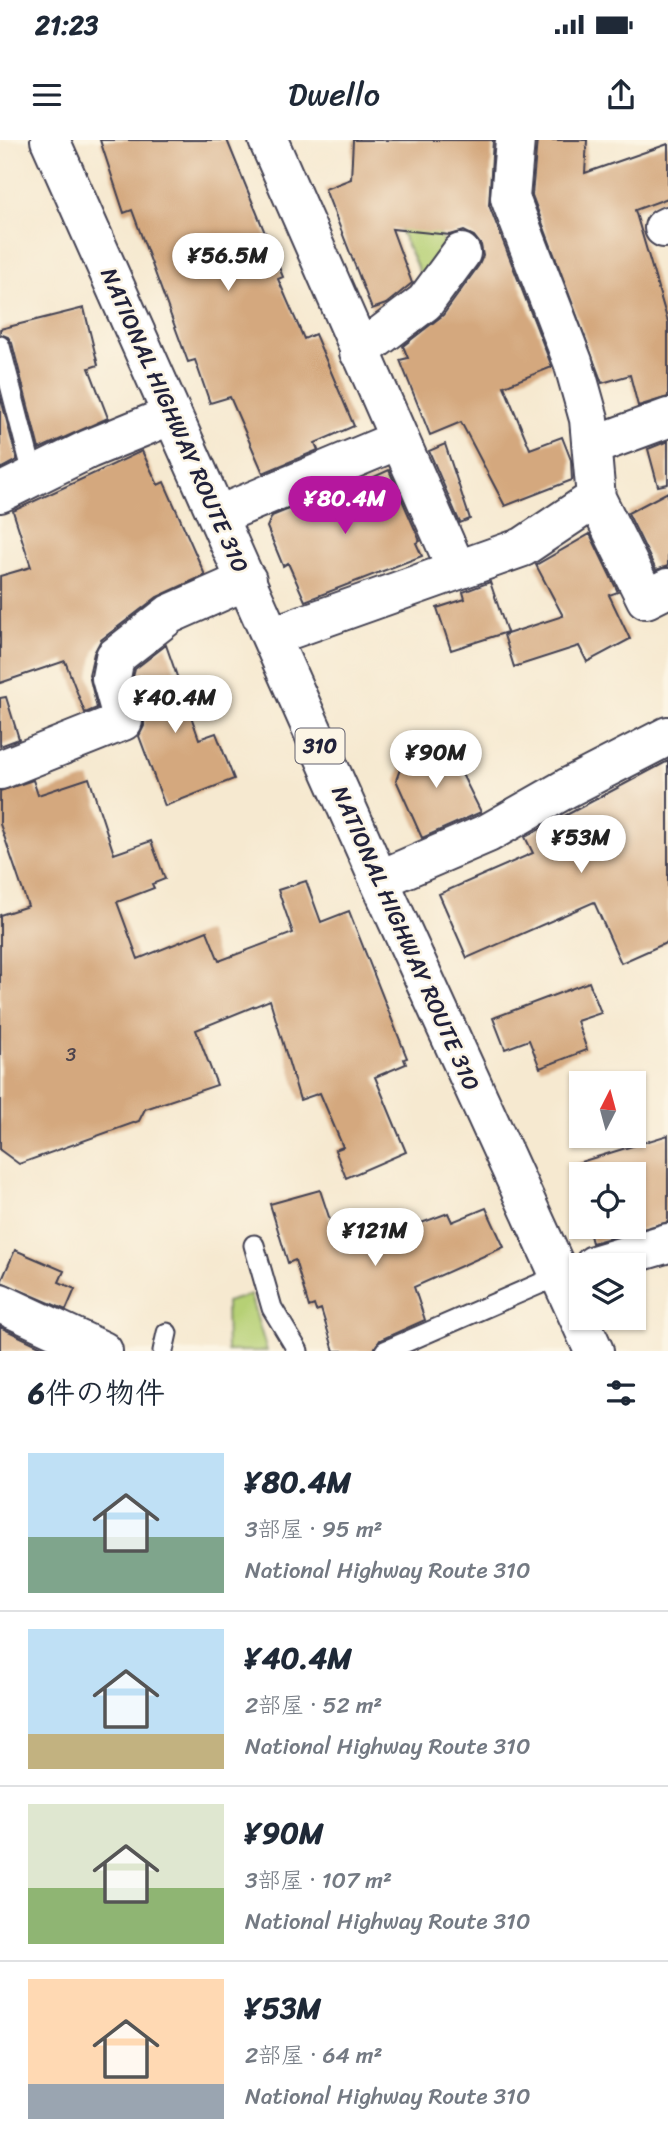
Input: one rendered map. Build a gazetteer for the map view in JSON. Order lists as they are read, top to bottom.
{
  "streets": {
    "main road": ["NATIONAL HIGHWAY ROUTE 310", "310"]
  },
  "house_numbers": ["3"],
  "north": "top",
  "page": {
    "status": "21:23",
    "header": "Dwello",
    "price": [
      "¥56.5M",
      "¥80.4M",
      "¥40.4M",
      "¥90M",
      "¥53M",
      "¥121M"
    ],
    "heading": "6件の物件",
    "list": [
      {
        "name": "¥80.4M",
        "note": "3部屋 · 95 m² · National Highway Route 310"
      },
      {
        "name": "¥40.4M",
        "note": "2部屋 · 52 m² · National Highway Route 310"
      },
      {
        "name": "¥90M",
        "note": "3部屋 · 107 m² · National Highway Route 310"
      },
      {
        "name": "¥53M",
        "note": "2部屋 · 64 m² · National Highway Route 310"
      }
    ]
  }
}
